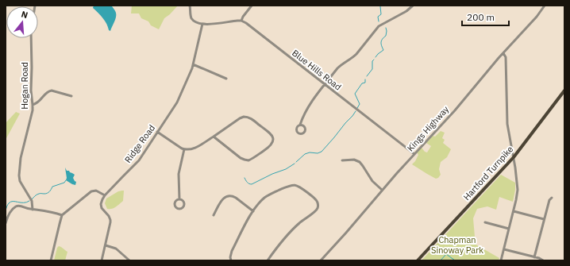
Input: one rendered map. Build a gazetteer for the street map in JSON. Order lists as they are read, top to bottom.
{
  "streets": {
    "main road": ["Hartford Turnpike"],
    "street": [
      "Blue Hills Road",
      "Hogan Road",
      "Kings Highway",
      "Ridge Road"
    ]
  },
  "crossings": [
    ["Blue Hills Road", "Kings Highway"]
  ],
  "parks": ["Chapman Sinoway Park"],
  "scale_bar": "200 m",
  "north": "top"
}
